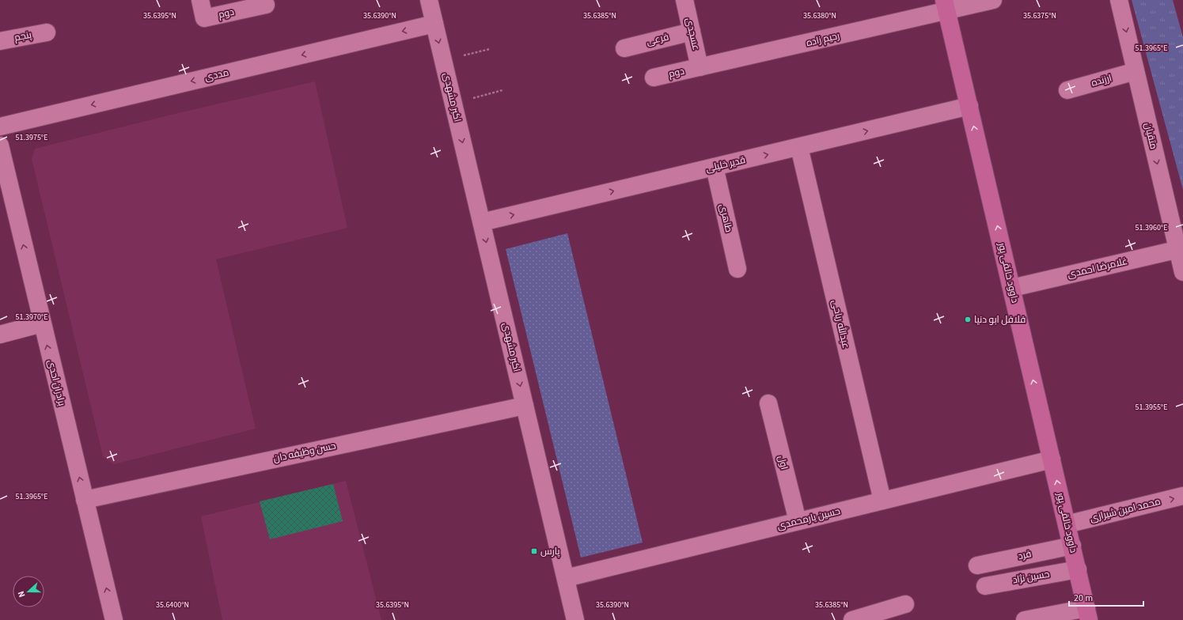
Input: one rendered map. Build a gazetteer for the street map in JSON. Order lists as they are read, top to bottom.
{
  "streets": {
    "main road": ["داوود خالقی پور"],
    "street": [
      "دوم",
      "عسجدی",
      "پنجم",
      "فرعی",
      "رحیم زاده",
      "مددی",
      "ارزنده",
      "اکبر مشهدی",
      "متقیان",
      "قدیر خلیلی",
      "طاهری",
      "غلامرضا احمدی",
      "عبدالله ریاحی",
      "برادران احدی",
      "حسن وظیفه دان",
      "اول",
      "محمد امین شیرازی",
      "حسین یارمحمدی",
      "فرد",
      "حسین نژاد"
    ]
  },
  "crossings": [
    ["دوم", "عسجدی"],
    ["دوم", "رحیم زاده"],
    ["عسجدی", "فرعی"],
    ["عسجدی", "رحیم زاده"],
    ["رحیم زاده", "داوود خالقی پور"],
    ["مددی", "اکبر مشهدی"],
    ["ارزنده", "متقیان"],
    ["اکبر مشهدی", "قدیر خلیلی"],
    ["اکبر مشهدی", "حسن وظیفه دان"],
    ["اکبر مشهدی", "حسین یارمحمدی"],
    ["متقیان", "غلامرضا احمدی"],
    ["قدیر خلیلی", "طاهری"],
    ["قدیر خلیلی", "داوود خالقی پور"],
    ["قدیر خلیلی", "عبدالله ریاحی"],
    ["غلامرضا احمدی", "داوود خالقی پور"],
    ["داوود خالقی پور", "محمد امین شیرازی"],
    ["داوود خالقی پور", "حسین یارمحمدی"],
    ["داوود خالقی پور", "فرد"],
    ["داوود خالقی پور", "حسین نژاد"],
    ["عبدالله ریاحی", "حسین یارمحمدی"],
    ["برادران احدی", "حسن وظیفه دان"],
    ["اول", "حسین یارمحمدی"]
  ],
  "one_way": [
    "مددی",
    "اکبر مشهدی",
    "متقیان",
    "قدیر خلیلی",
    "داوود خالقی پور",
    "برادران احدی",
    "محمد امین شیرازی"
  ],
  "places": {
    "other": ["فلافل ابو دنیا"],
    "transit": ["پارس"]
  },
  "scale_bar": "20 m",
  "north": "left",
  "coordinates": [
    "35.6395°N",
    "35.6390°N",
    "35.6385°N",
    "35.6380°N",
    "35.6375°N",
    "51.3965°E",
    "51.3975°E",
    "51.3960°E",
    "51.3970°E",
    "51.3955°E",
    "35.6400°N"
  ]
}
